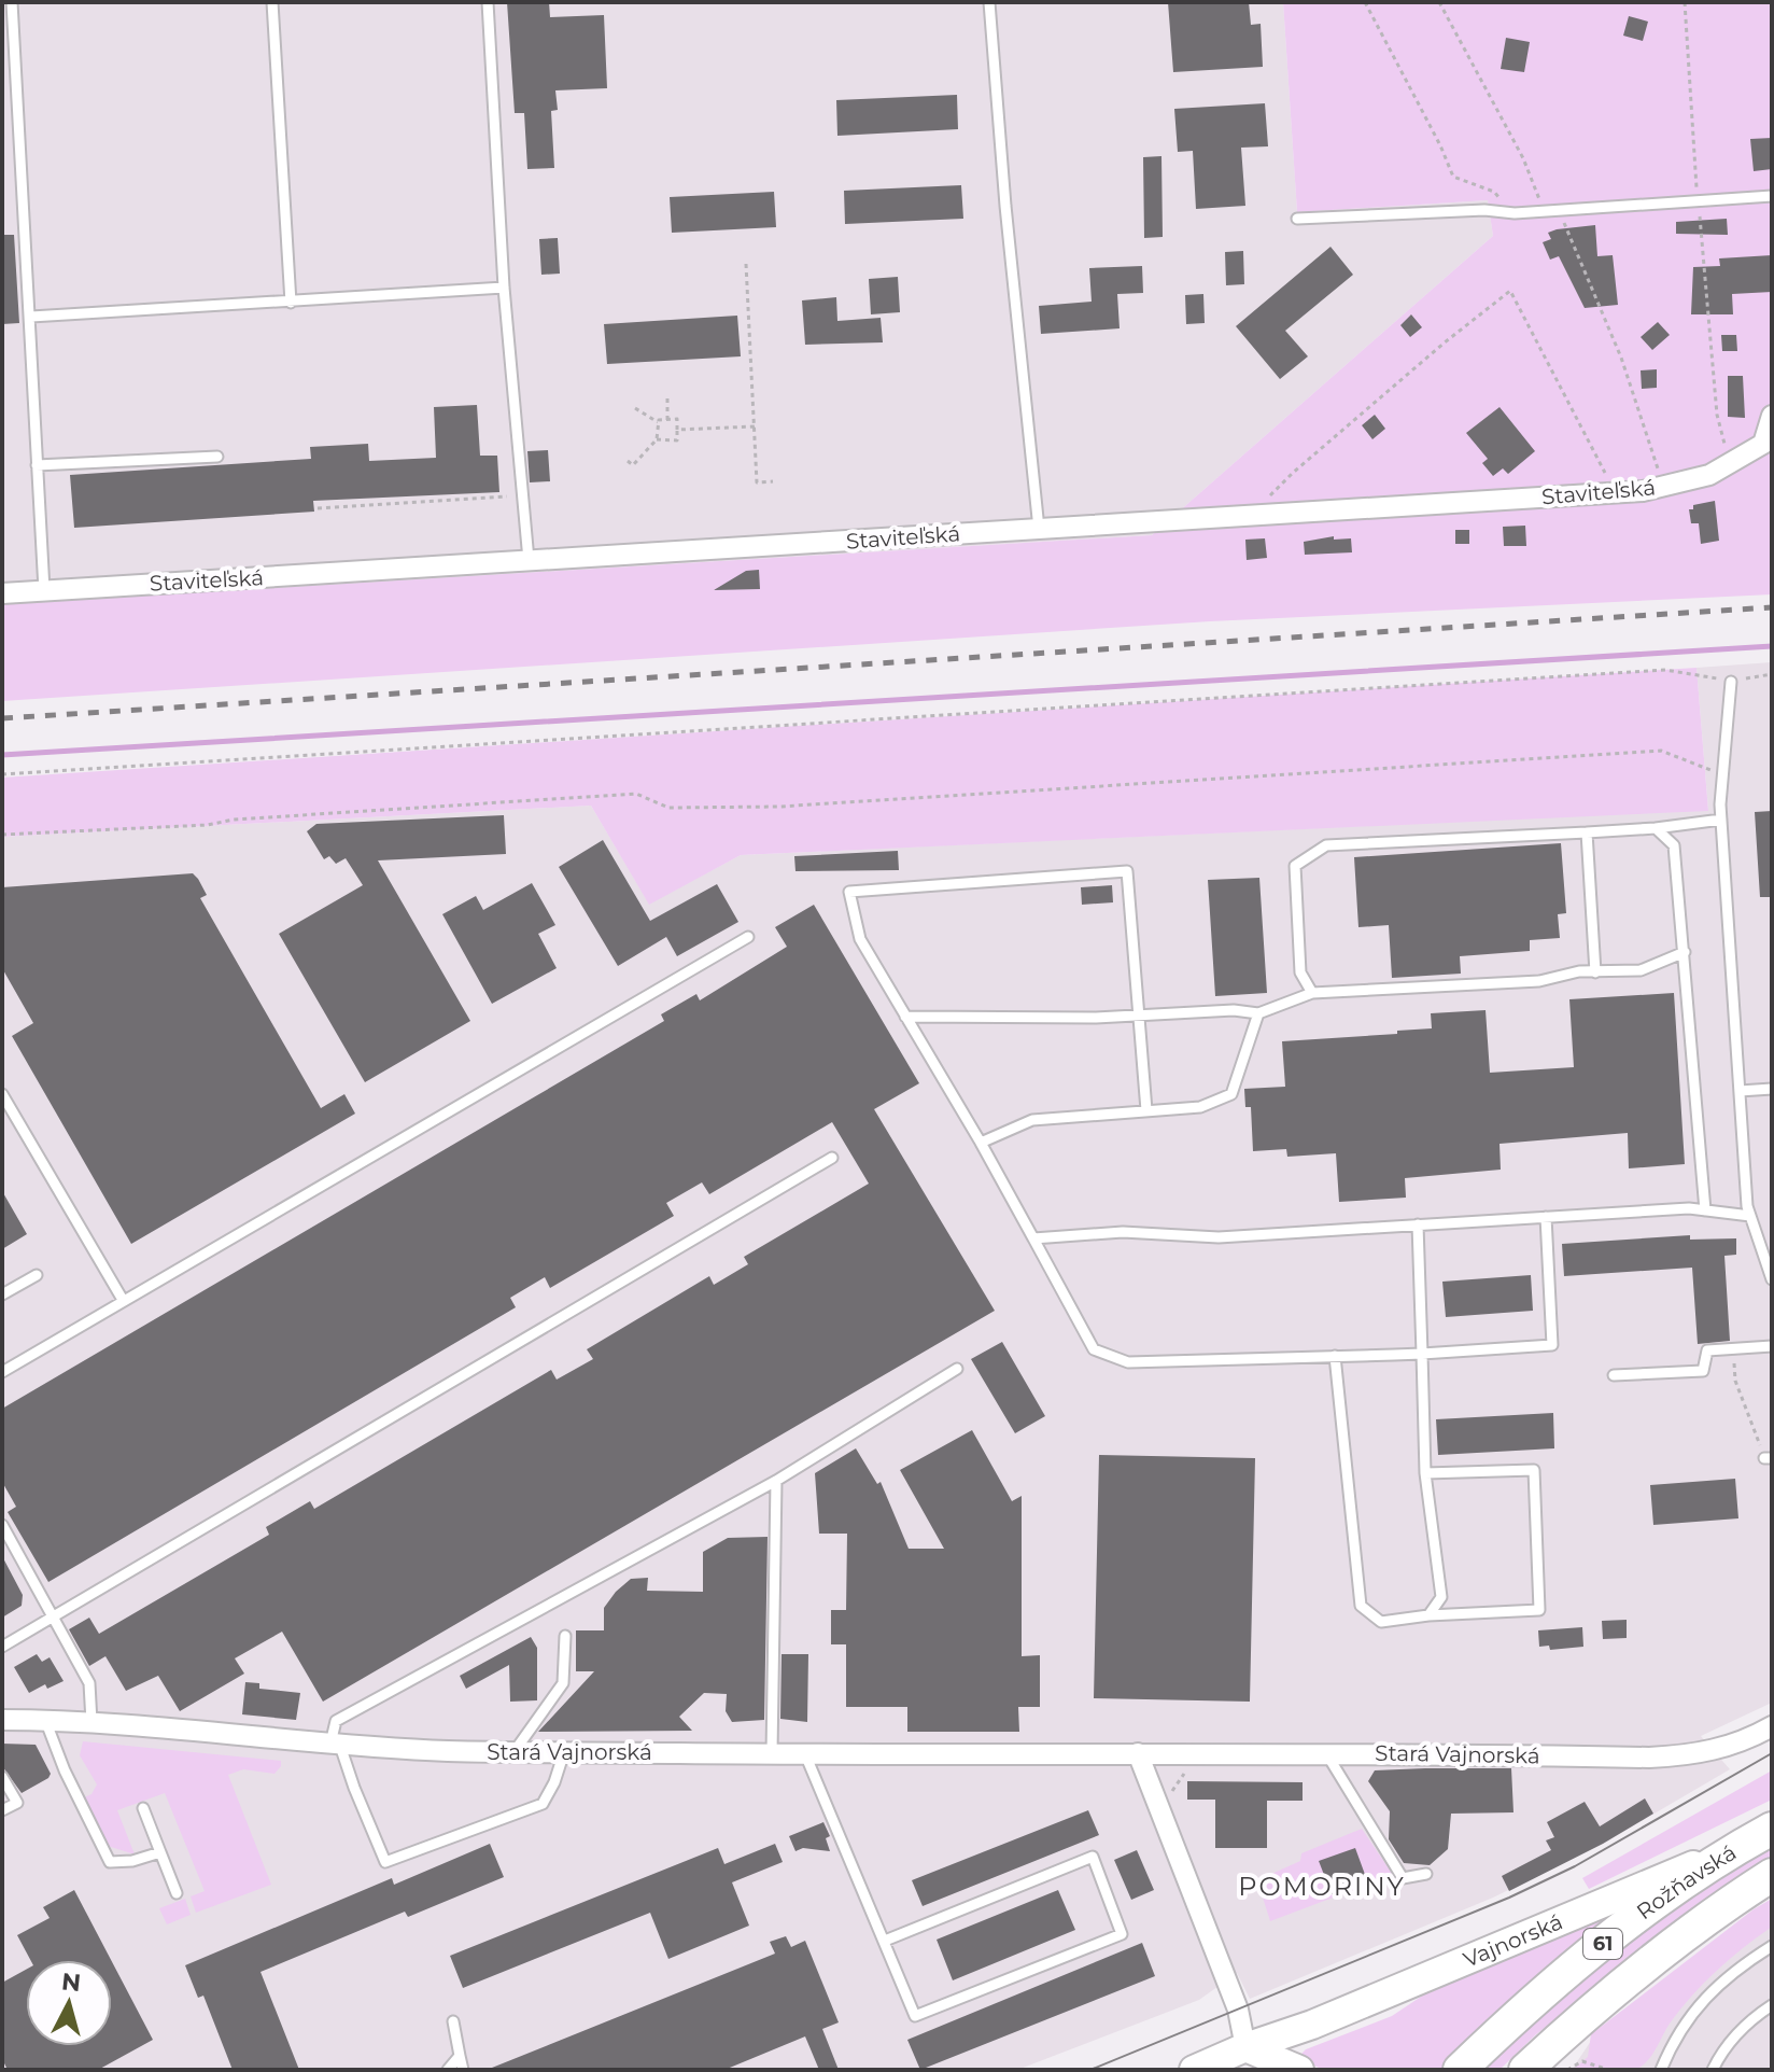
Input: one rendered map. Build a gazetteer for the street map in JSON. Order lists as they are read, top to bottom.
{
  "streets": {
    "main road": ["Rožňavská", "Vajnorská", "61"],
    "street": ["Staviteľská", "Stará Vajnorská"]
  },
  "crossings": [
    ["Rožňavská", "Vajnorská"]
  ],
  "districts": ["POMORINY"],
  "north": "top"
}
